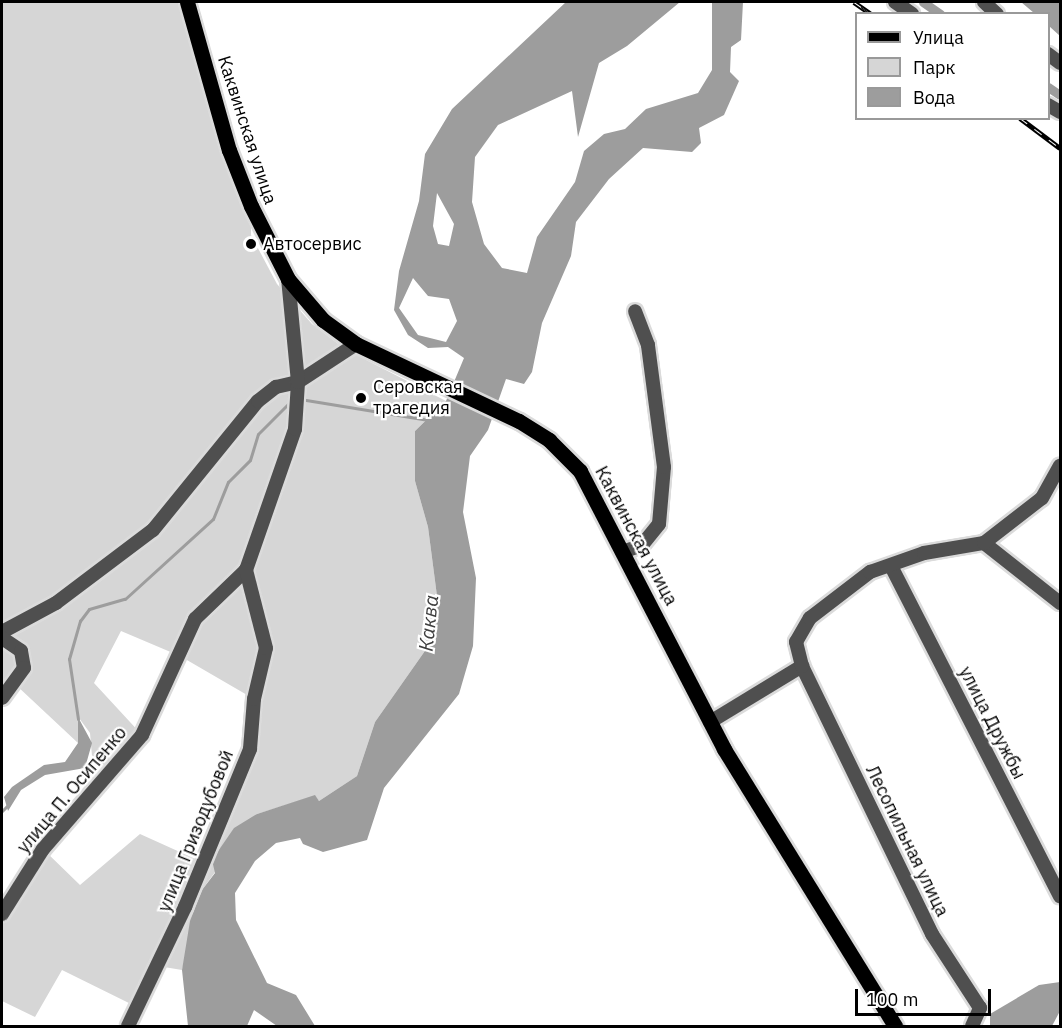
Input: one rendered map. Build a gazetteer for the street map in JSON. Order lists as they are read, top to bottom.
{
  "streets": {
    "main road": ["Каквинская улица"],
    "street": [
      "улица Дружбы",
      "улица П. Осипенко",
      "улица Гризодубовой",
      "Лесопильная улица"
    ]
  },
  "crossings": [
    ["улица П. Осипенко", "улица Гризодубовой"]
  ],
  "water": ["Каква"],
  "places": ["Автосервис", "Серовская трагедия"],
  "legend": ["Улица", "Парк", "Вода"],
  "scale_bar": "100 m"
}
